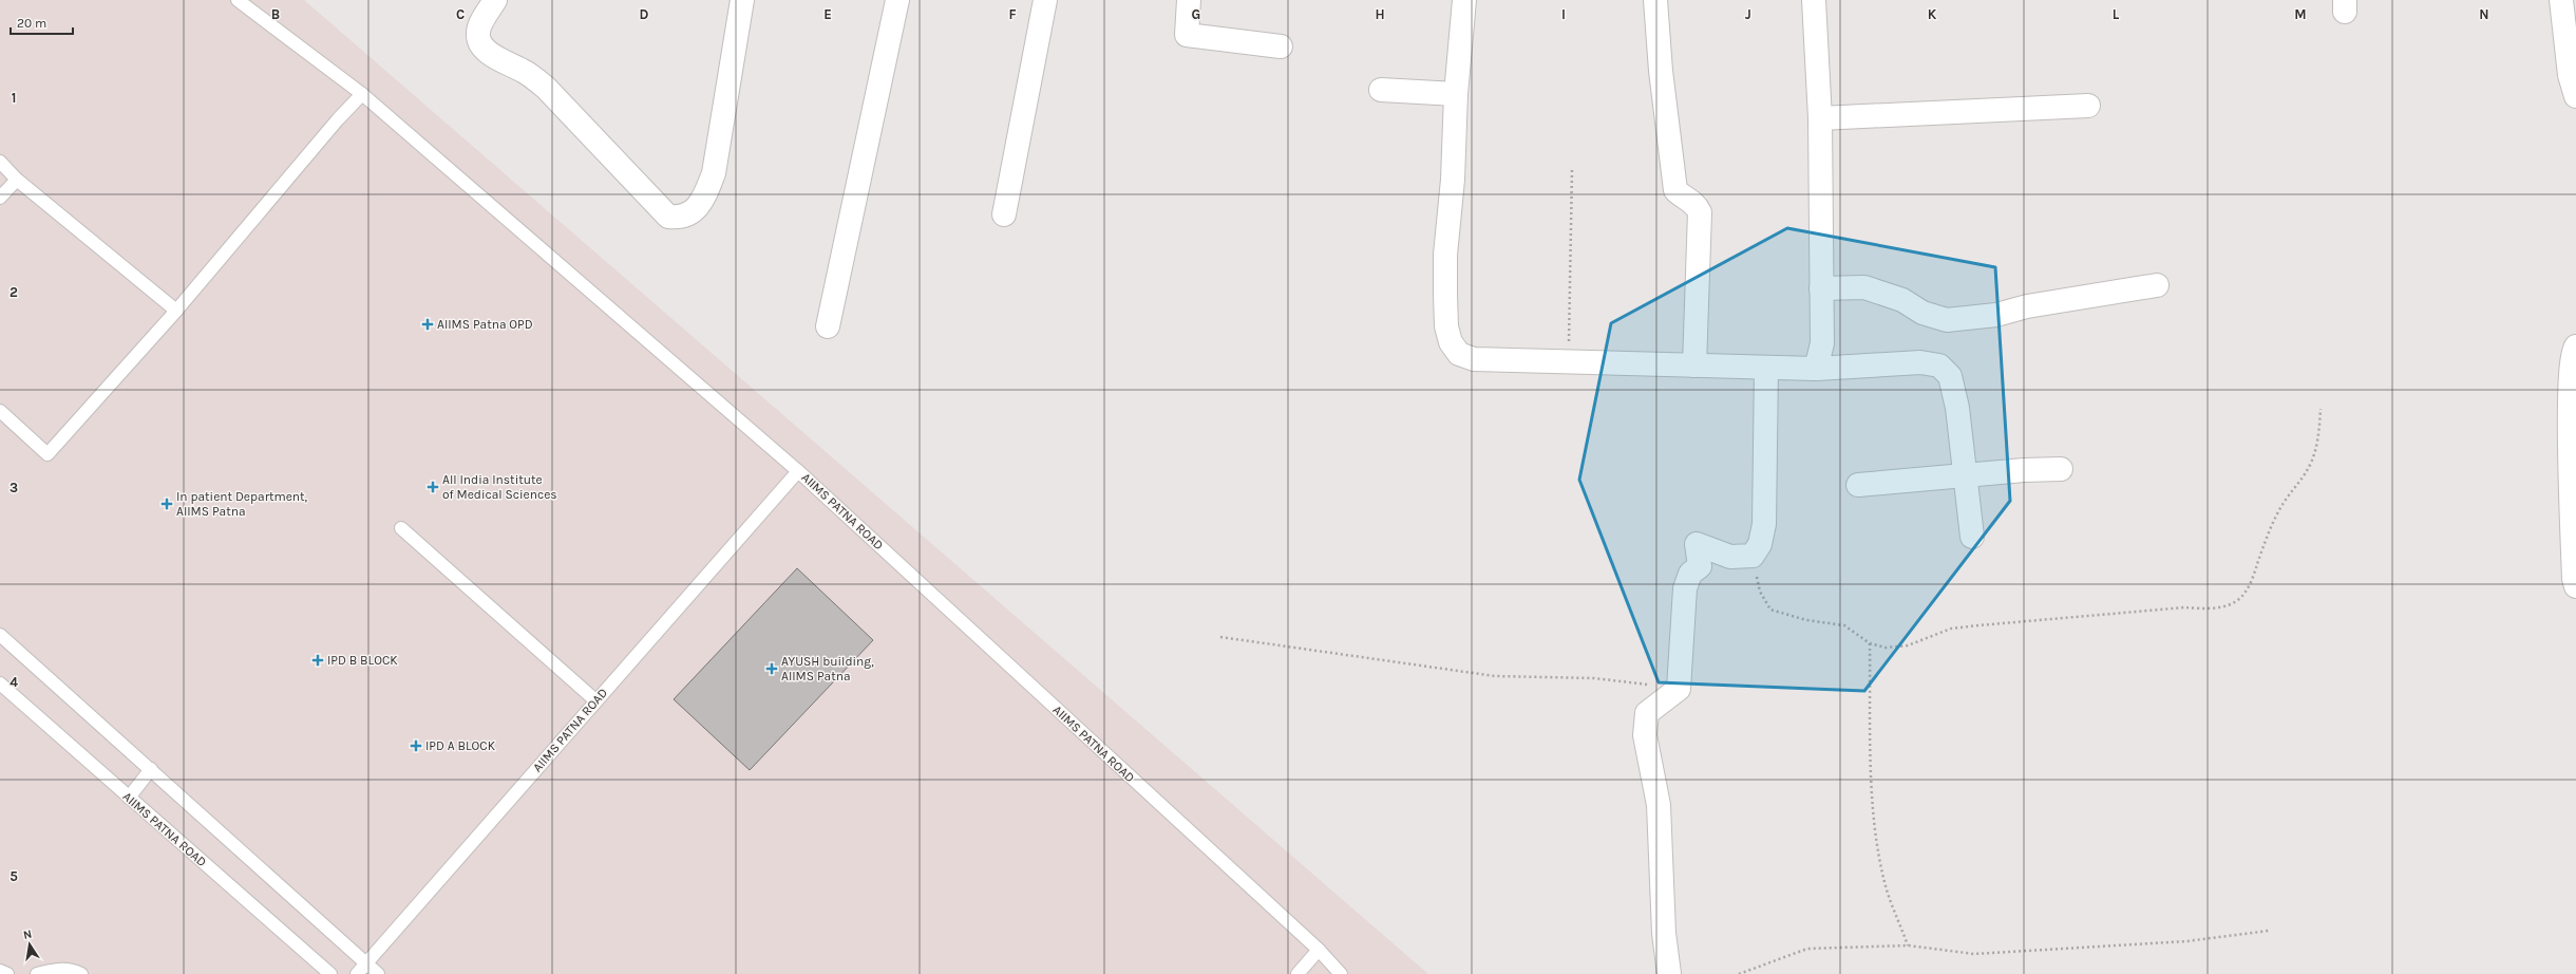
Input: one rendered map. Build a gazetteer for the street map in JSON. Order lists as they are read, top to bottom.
{
  "streets": {
    "lane": ["AIIMS PATNA ROAD"]
  },
  "places": {
    "health": [
      "AIIMS Patna OPD",
      "All India Institute of Medical Sciences",
      "In patient Department, AIIMS Patna",
      "IPD B BLOCK",
      "AYUSH building, AIIMS Patna",
      "IPD A BLOCK"
    ]
  },
  "scale_bar": "20 m",
  "north": "top",
  "grid": {
    "columns": [
      "B",
      "C",
      "D",
      "E",
      "F",
      "G",
      "H",
      "I",
      "J",
      "K",
      "L",
      "M",
      "N"
    ],
    "rows": [
      "1",
      "2",
      "3",
      "4",
      "5"
    ]
  }
}
